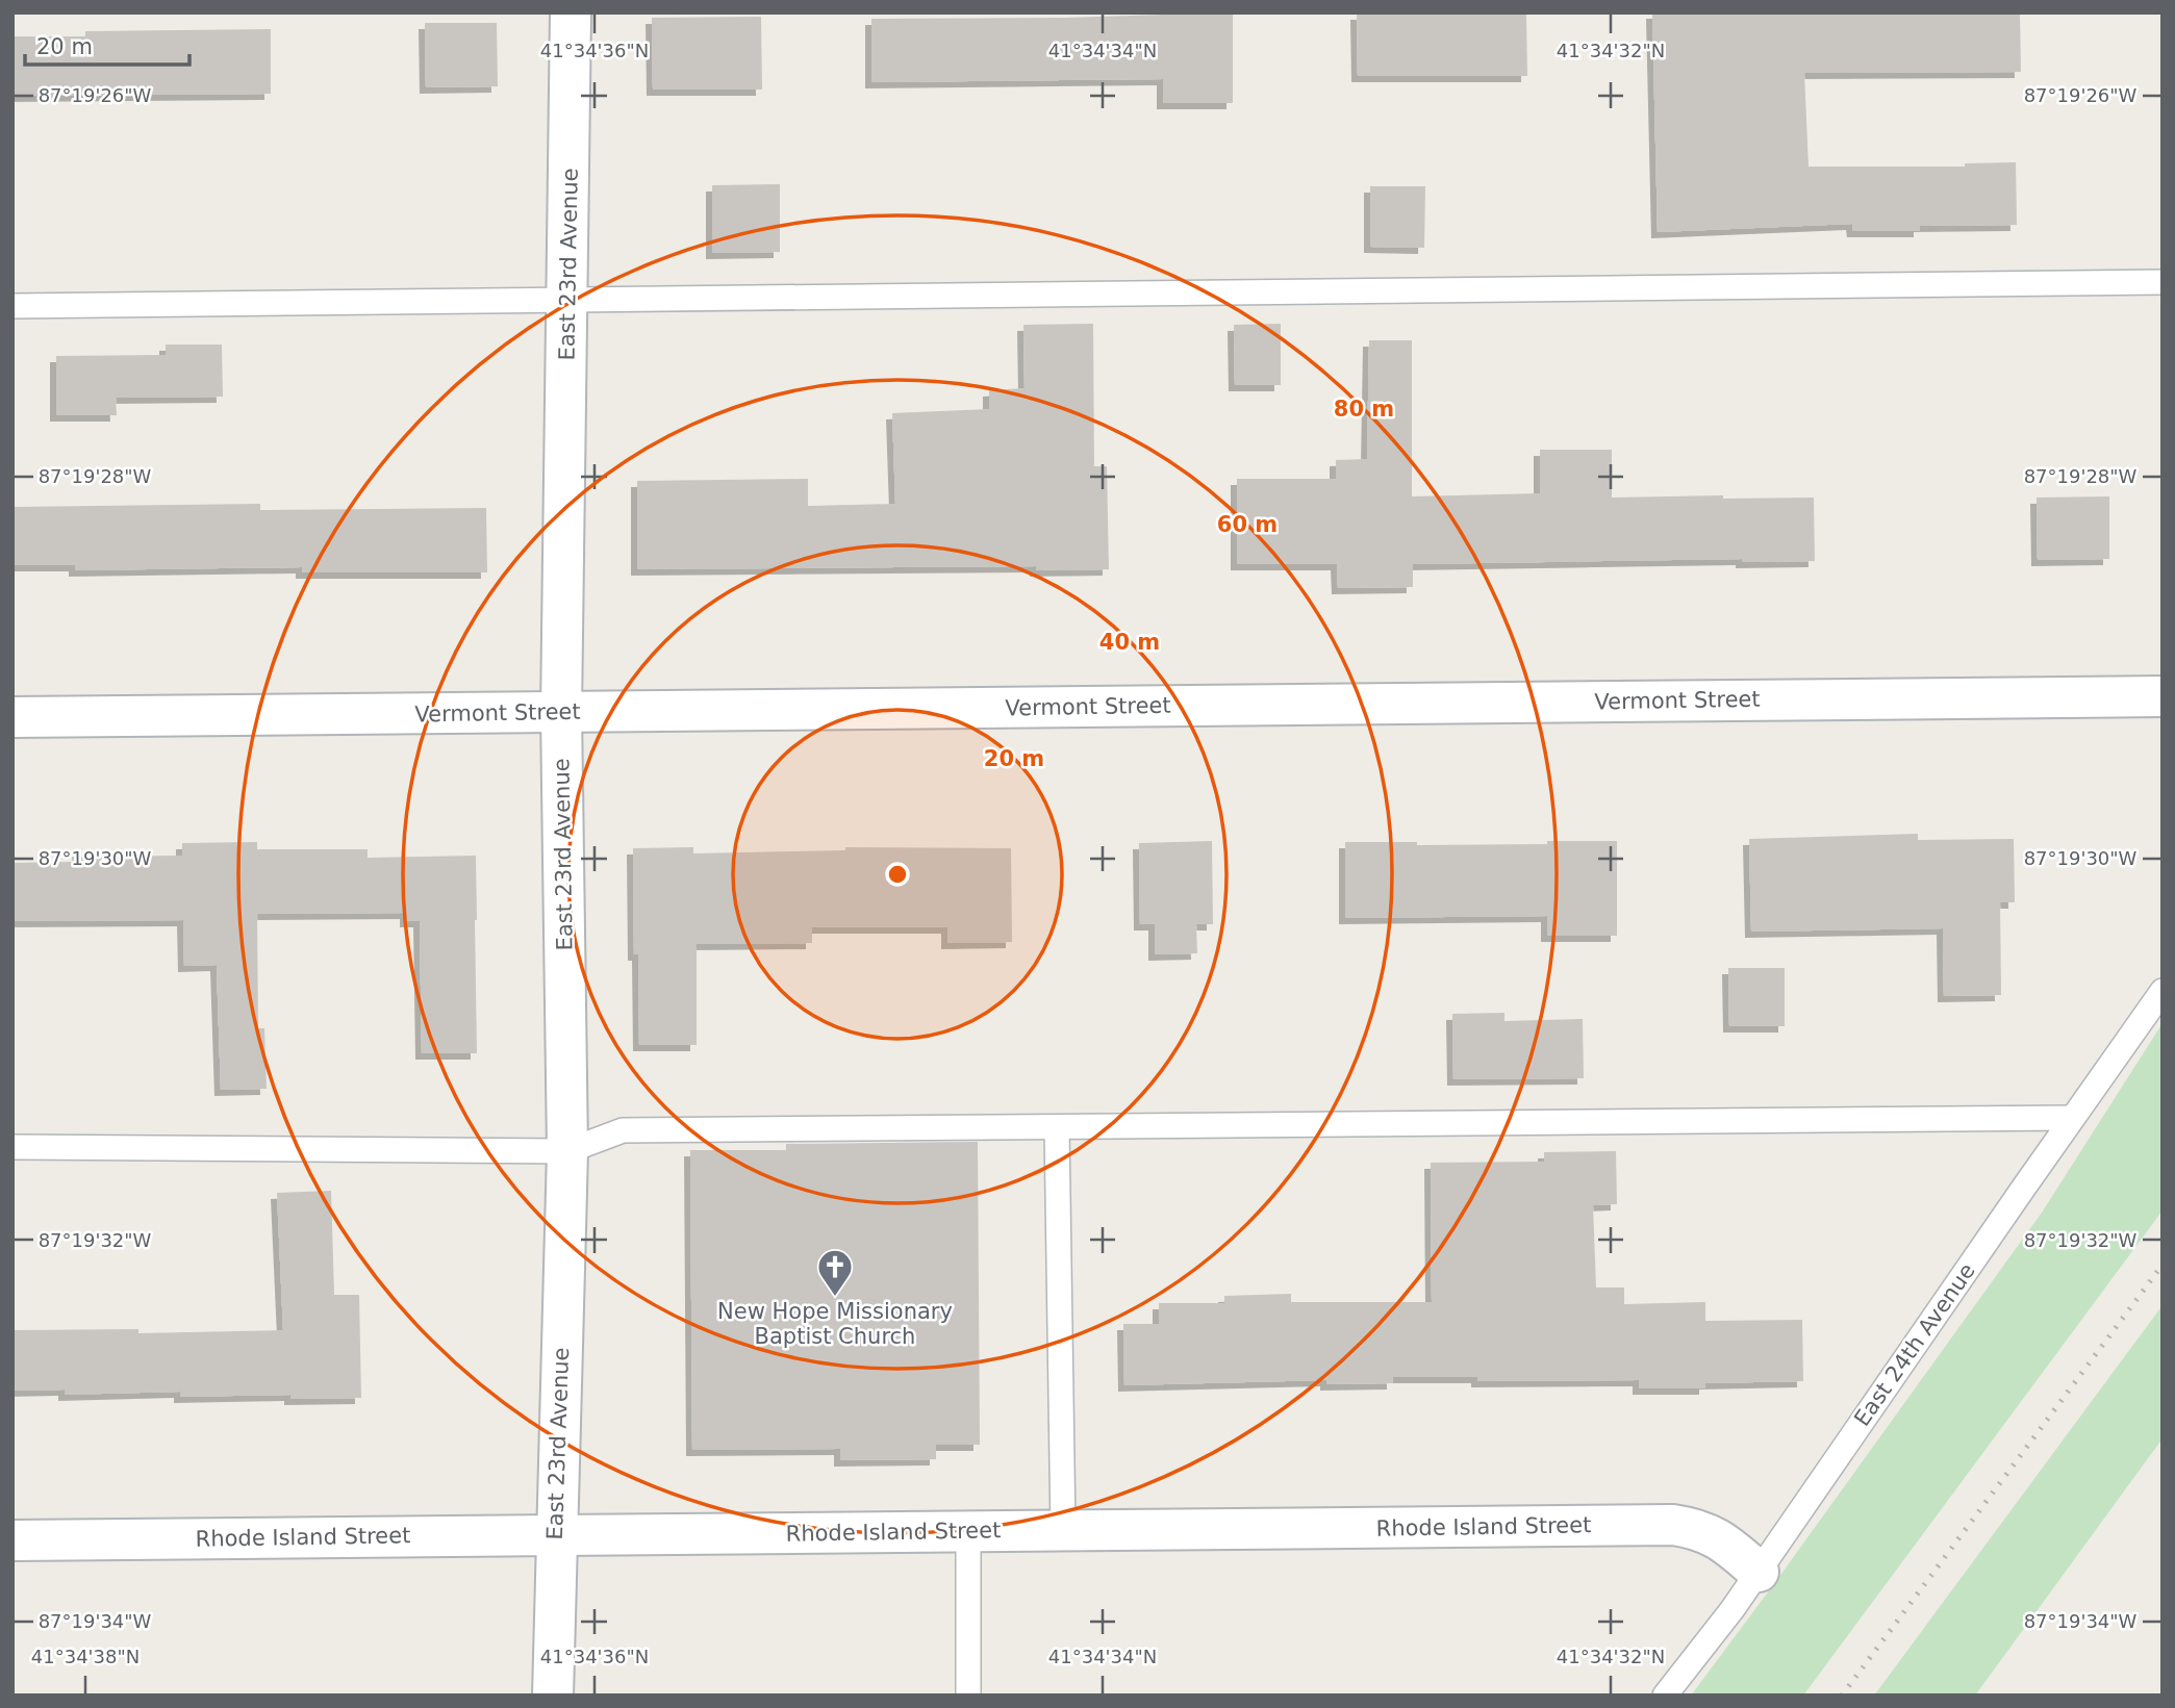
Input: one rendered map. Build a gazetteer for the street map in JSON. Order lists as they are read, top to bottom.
{
  "streets": {
    "street": ["East 23rd Avenue", "Vermont Street", "Rhode Island Street"],
    "lane": ["East 24th Avenue"]
  },
  "crossings": [
    ["East 23rd Avenue", "Vermont Street"],
    ["East 23rd Avenue", "Rhode Island Street"],
    ["East 24th Avenue", "Rhode Island Street"]
  ],
  "places": {
    "church": ["New Hope Missionary Baptist Church"]
  },
  "scale_bar": "20 m",
  "coordinates": [
    "41°34'36\"N",
    "41°34'34\"N",
    "41°34'32\"N",
    "87°19'26\"W",
    "87°19'28\"W",
    "87°19'30\"W",
    "87°19'32\"W",
    "87°19'34\"W",
    "41°34'38\"N"
  ],
  "rings": [
    "80 m",
    "60 m",
    "40 m",
    "20 m"
  ]
}
